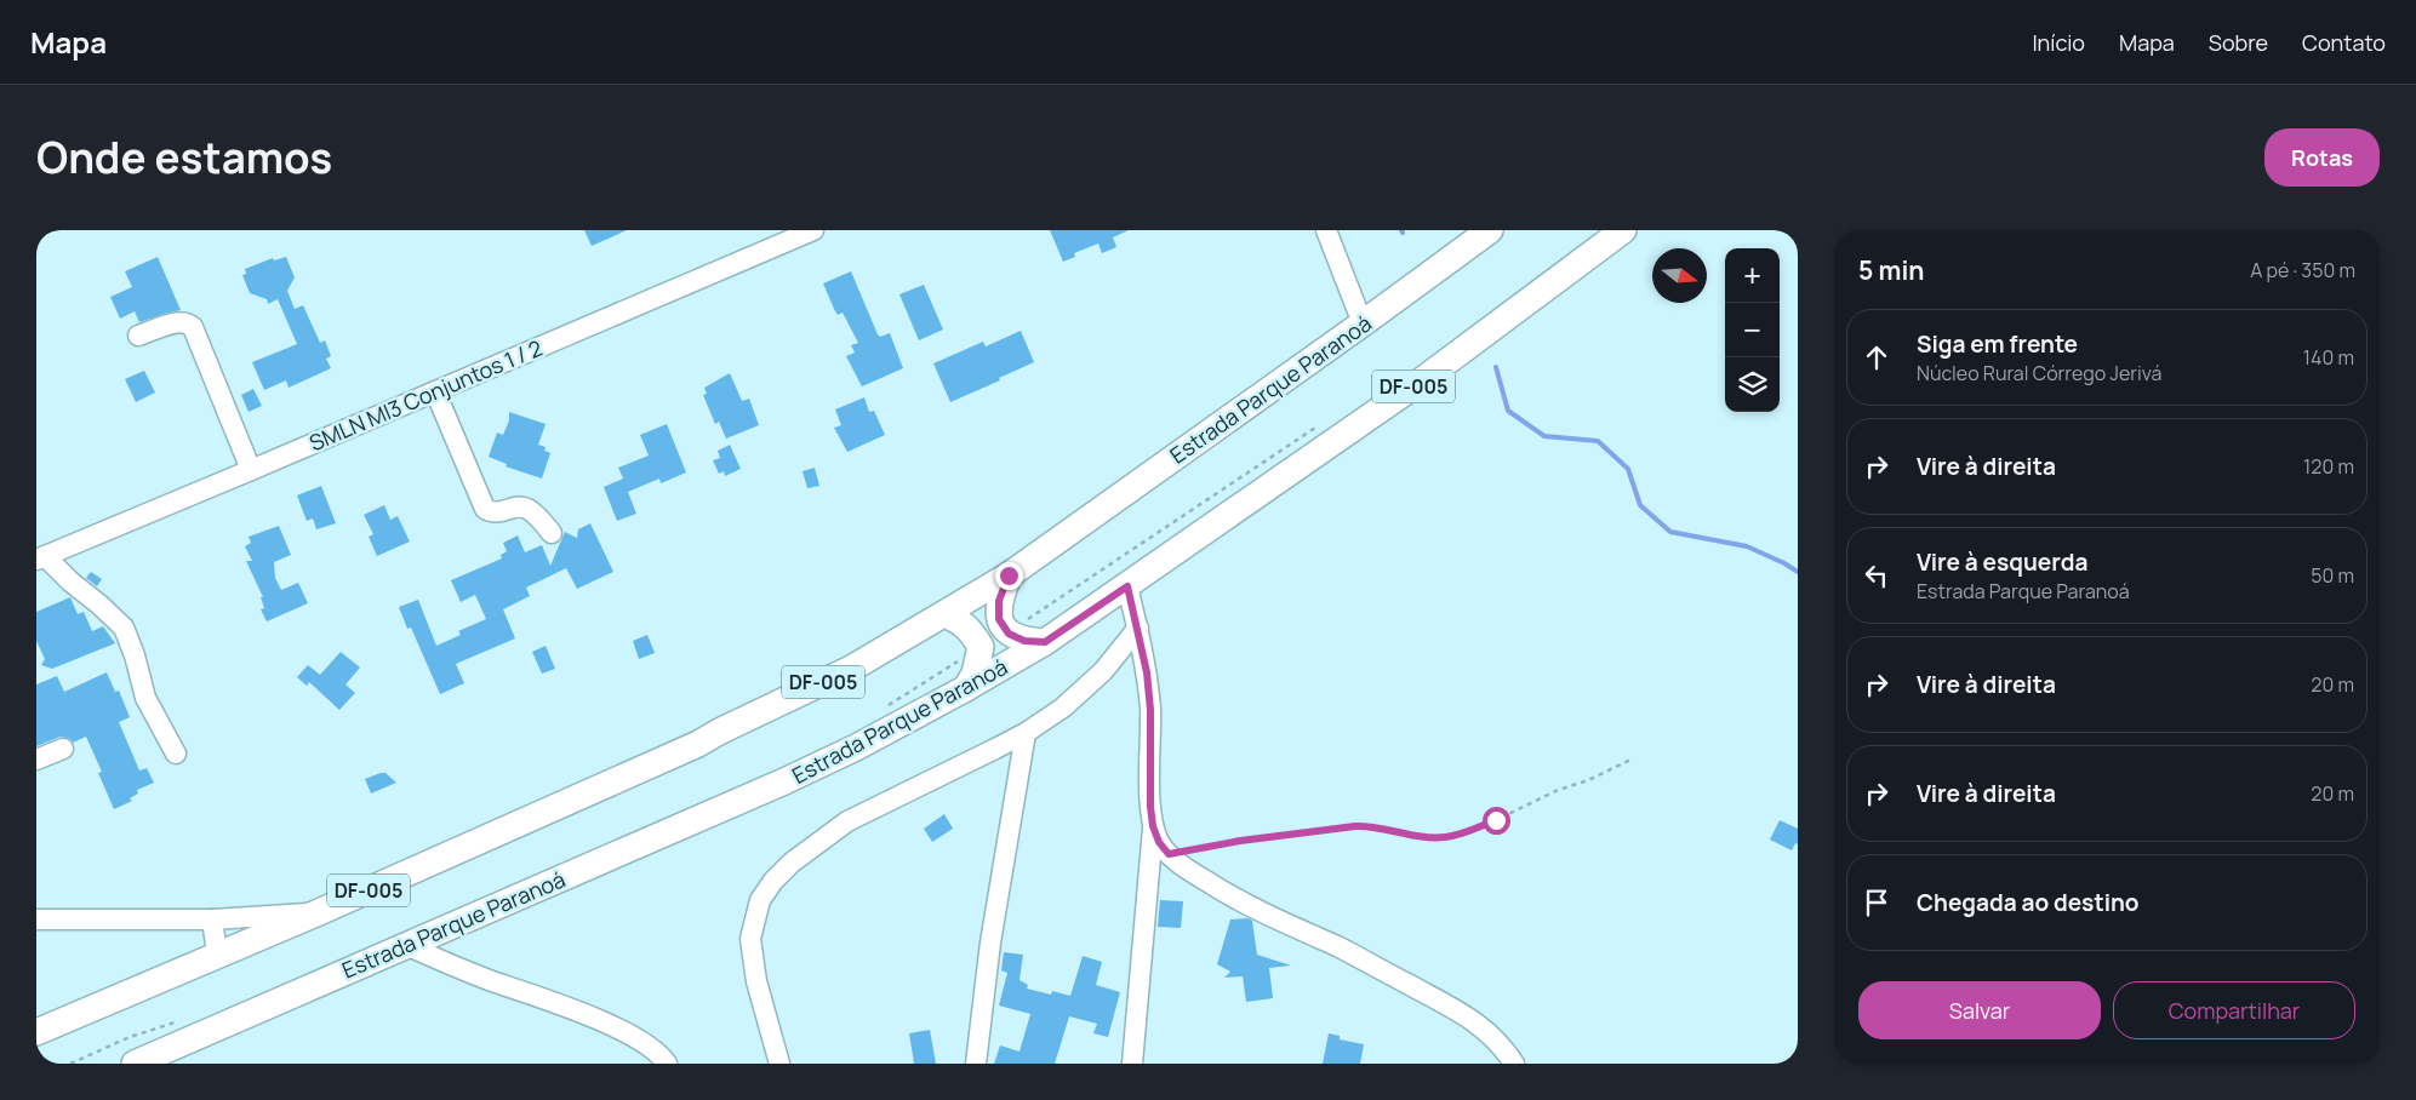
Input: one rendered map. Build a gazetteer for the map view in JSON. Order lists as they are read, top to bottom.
{
  "streets": {
    "main road": ["DF-005", "Estrada Parque Paranoá"],
    "street": ["SMLN MI3 Conjuntos 1 / 2"]
  },
  "north": "right",
  "page": {
    "header": "Mapa",
    "nav": [
      "Início",
      "Mapa",
      "Sobre",
      "Contato"
    ],
    "title": "Onde estamos",
    "buttons": [
      "Rotas",
      ["Salvar", "Compartilhar"]
    ],
    "heading": ["5 min", "A pé · 350 m"],
    "map_buttons": ["+", "−"],
    "list": [
      ["Siga em frente", "Núcleo Rural Córrego Jerivá", "140 m"],
      ["Vire à direita", "120 m"],
      ["Vire à esquerda", "Estrada Parque Paranoá", "50 m"],
      ["Vire à direita", "20 m"],
      ["Vire à direita", "20 m"],
      "Chegada ao destino"
    ]
  }
}
